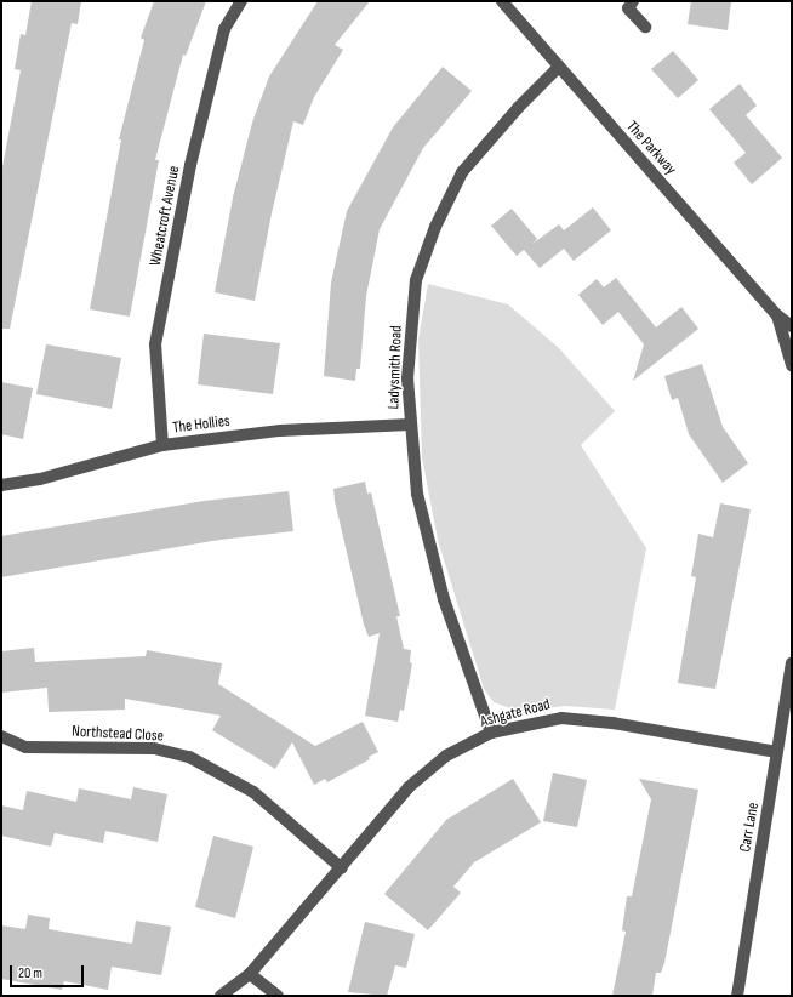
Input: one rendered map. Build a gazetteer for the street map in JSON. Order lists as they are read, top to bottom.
{
  "streets": {
    "street": [
      "The Parkway",
      "Wheatcroft Avenue",
      "Ladysmith Road",
      "The Hollies",
      "Ashgate Road",
      "Northstead Close",
      "Carr Lane"
    ]
  },
  "crossings": [
    ["The Parkway", "Ladysmith Road"],
    ["Wheatcroft Avenue", "The Hollies"],
    ["Ladysmith Road", "The Hollies"],
    ["Ladysmith Road", "Ashgate Road"],
    ["Ashgate Road", "Northstead Close"],
    ["Ashgate Road", "Carr Lane"]
  ],
  "scale_bar": "20 m"
}
